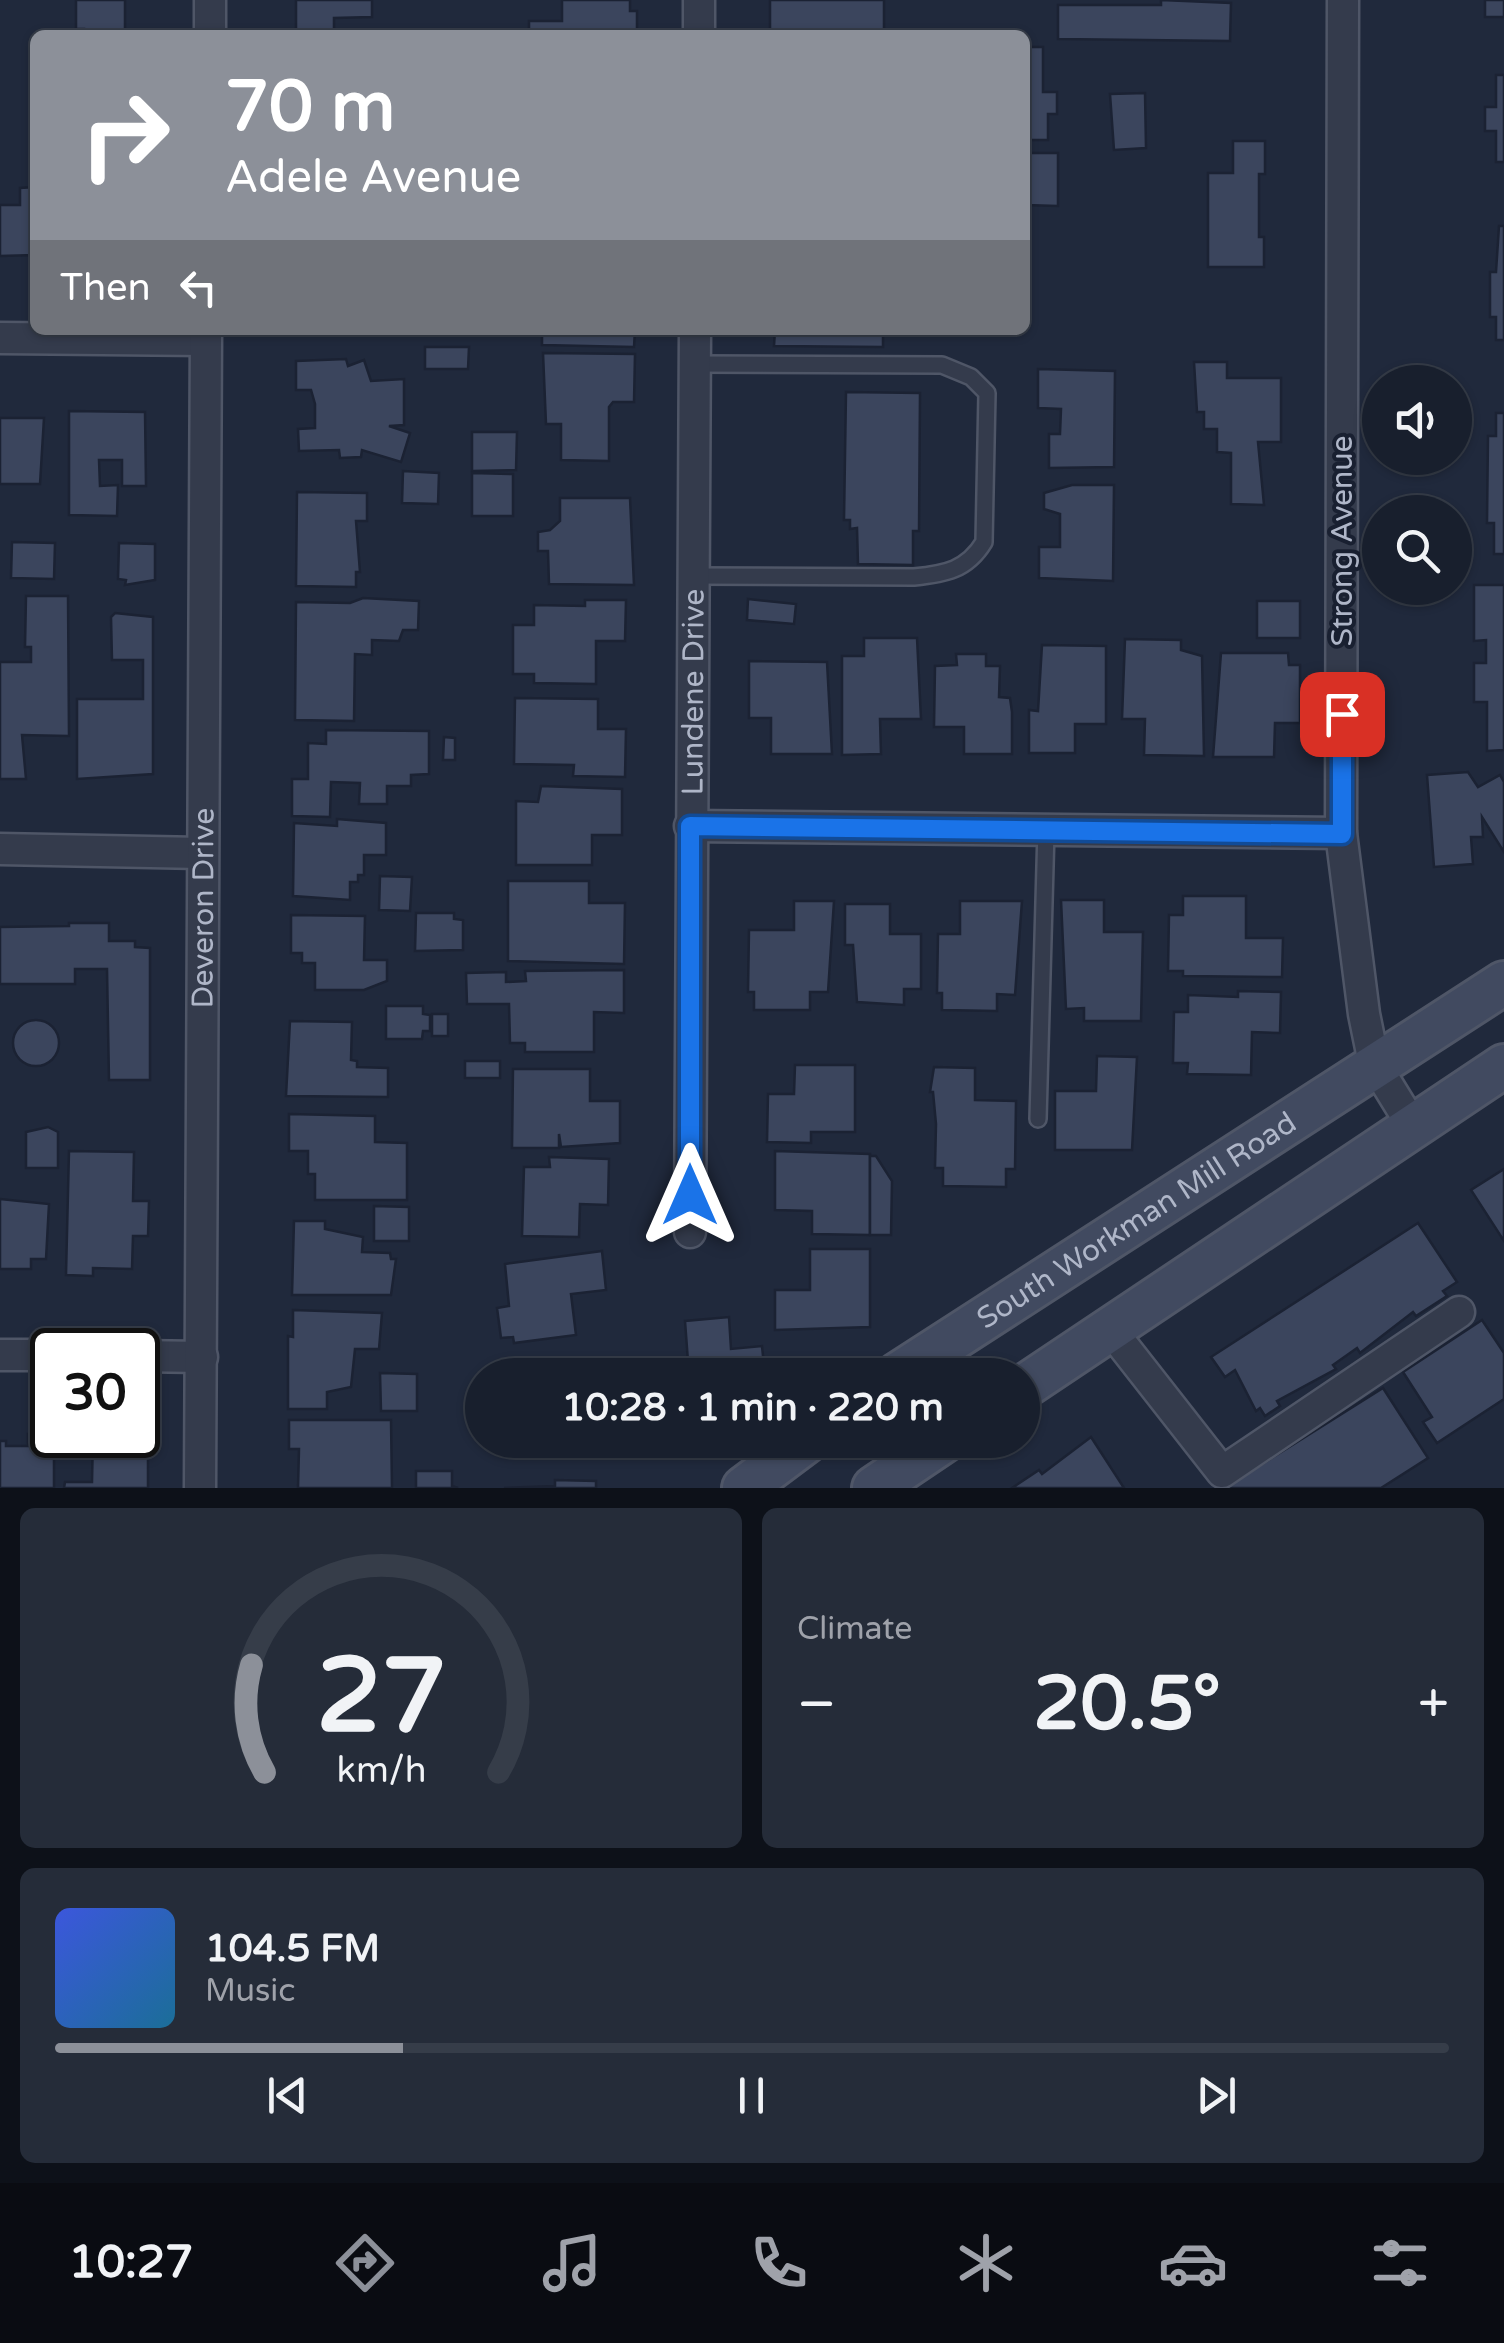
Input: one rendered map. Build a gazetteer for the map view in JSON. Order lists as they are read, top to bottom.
{
  "streets": {
    "main road": ["South Workman Mill Road"],
    "street": ["Strong Avenue", "Lundene Drive", "Deveron Drive"]
  },
  "crossings": [
    ["Strong Avenue", "South Workman Mill Road"]
  ],
  "page": {
    "turn": ["70 m", "Adele Avenue"],
    "then": "Then",
    "limit": "30",
    "trip": "10:28 · 1 min · 220 m",
    "tile": "Climate",
    "heat": ["−", "20.5°", "+"],
    "song": ["104.5 FM", "Music"],
    "tabs": "10:27",
    "gauge": ["27", "km/h"]
  }
}
